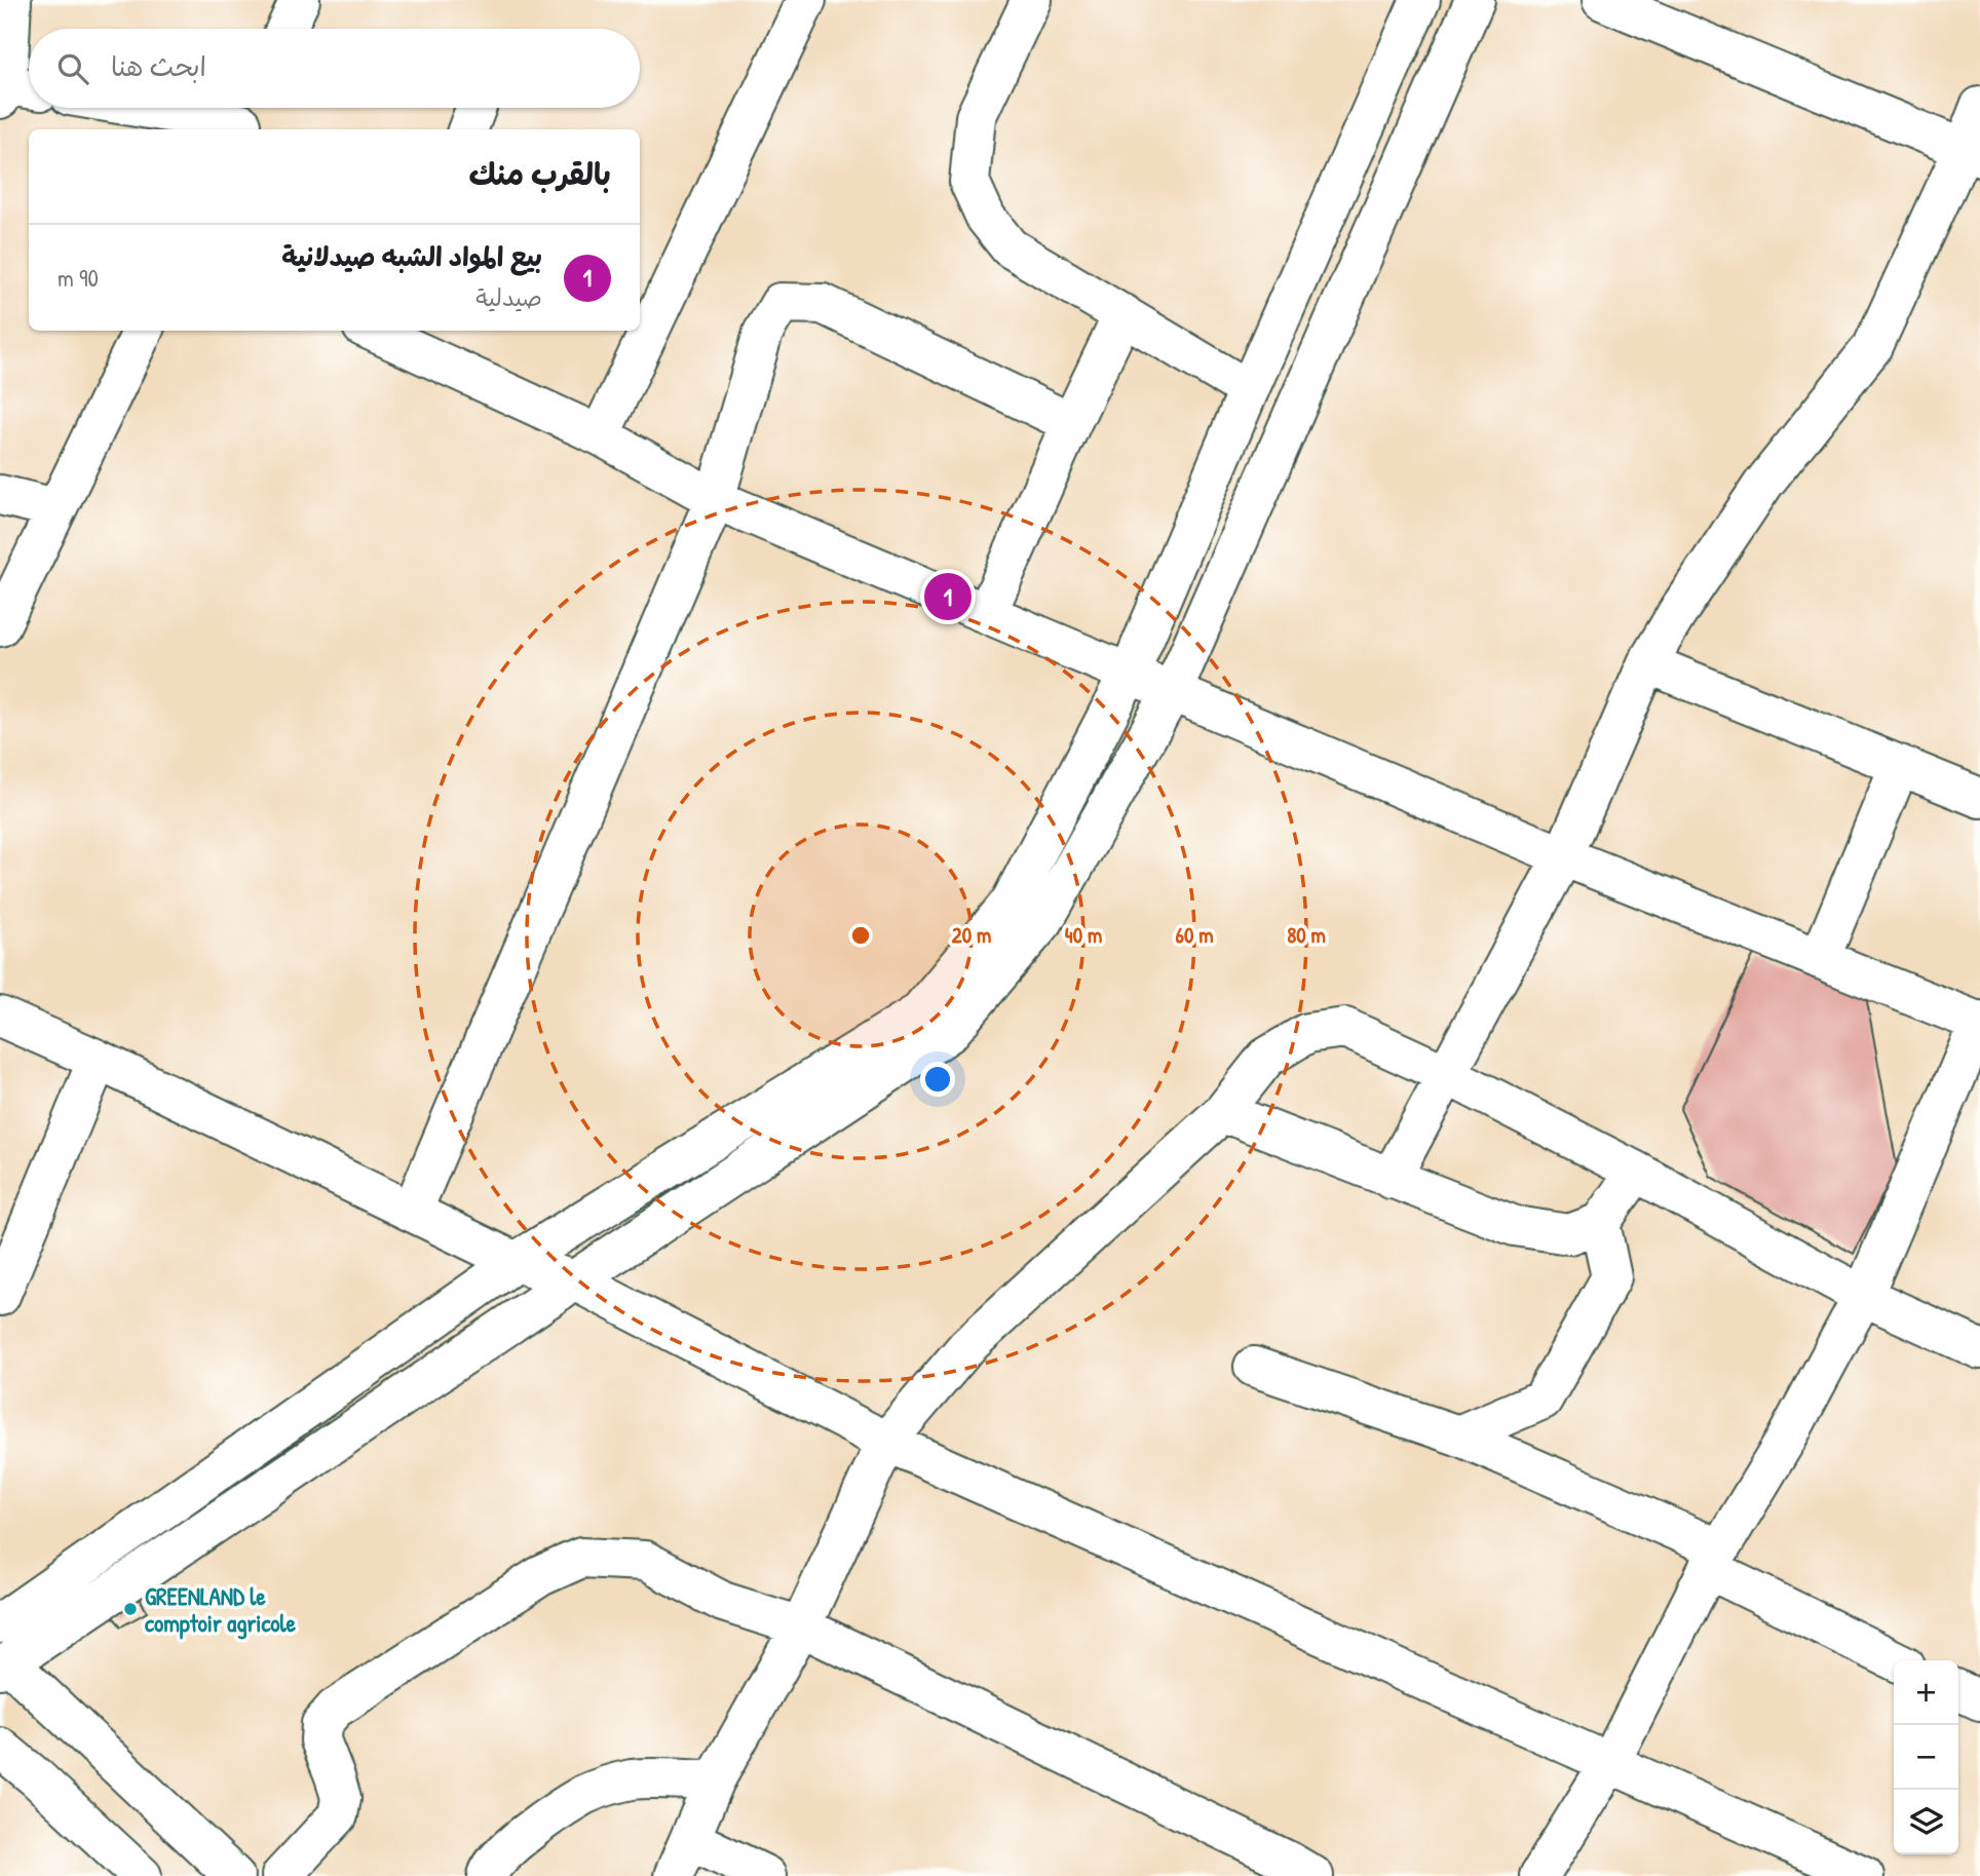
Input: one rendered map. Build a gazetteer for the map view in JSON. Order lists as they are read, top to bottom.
{
  "places": ["GREENLAND le comptoir agricole"],
  "page": {
    "search": "ابحث هنا",
    "heading": "بالقرب منك",
    "list": [
      {
        "mark": "1",
        "name": "بيع المواد الشبه صيدلانية",
        "note": "صيدلية",
        "value": "90 m"
      }
    ],
    "pins": "1",
    "map_buttons": ["+", "−"]
  },
  "rings": [
    "20 m",
    "40 m",
    "60 m",
    "80 m"
  ]
}
